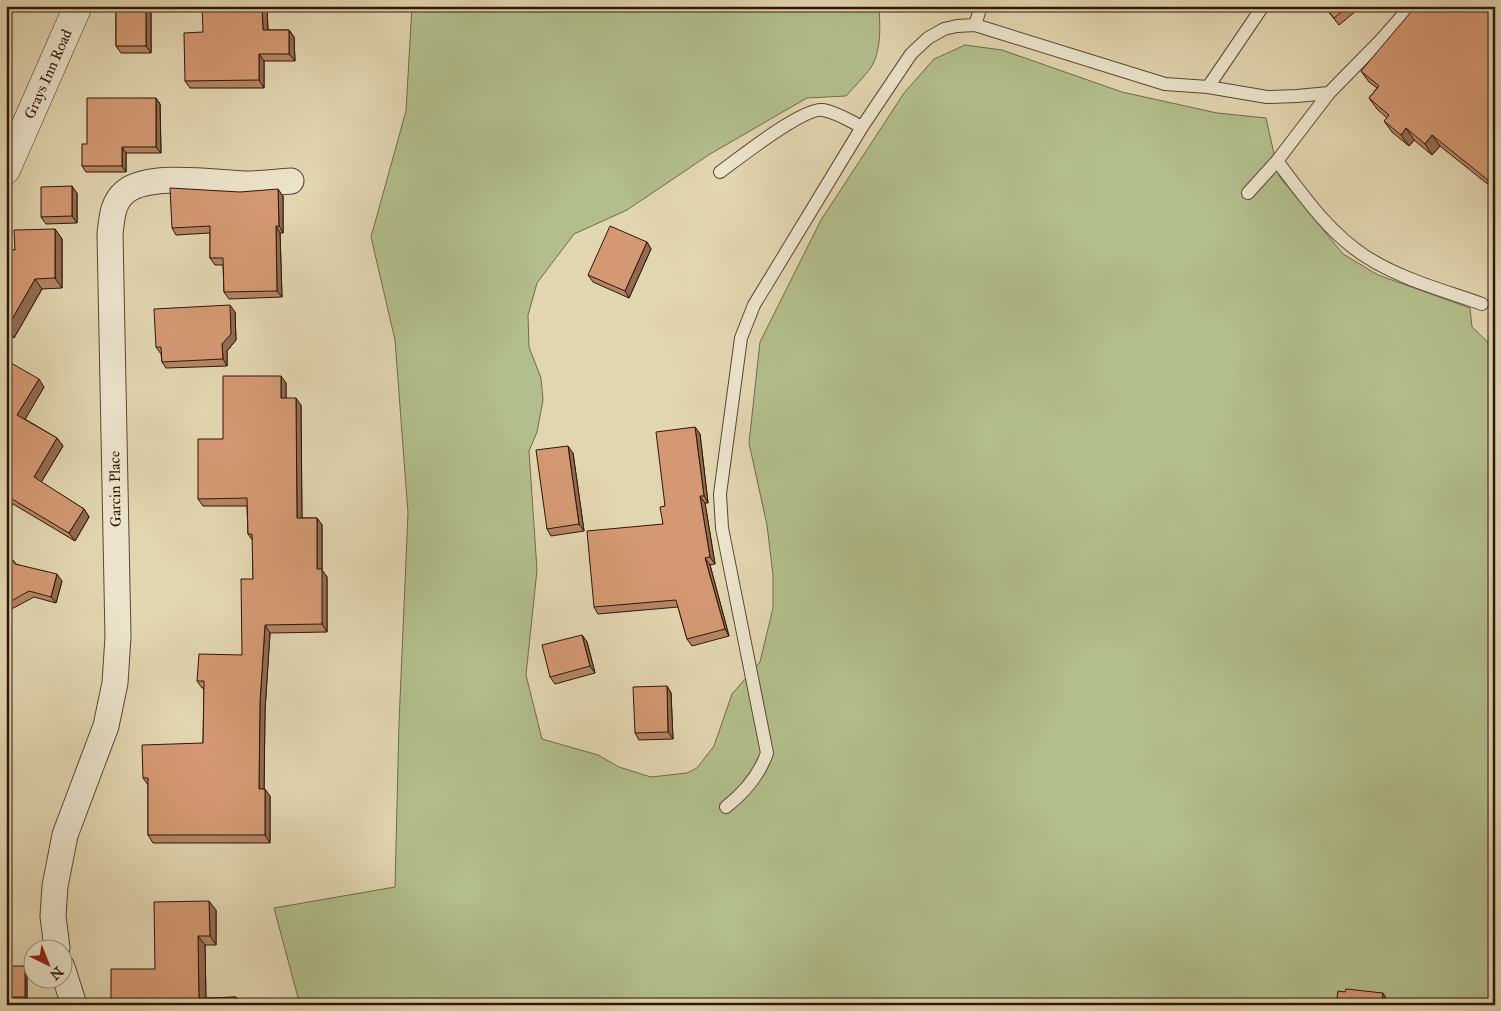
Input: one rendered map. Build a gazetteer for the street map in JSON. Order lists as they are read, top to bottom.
{
  "streets": {
    "street": ["Grays Inn Road", "Garcin Place"]
  },
  "north": "bottom right"
}
